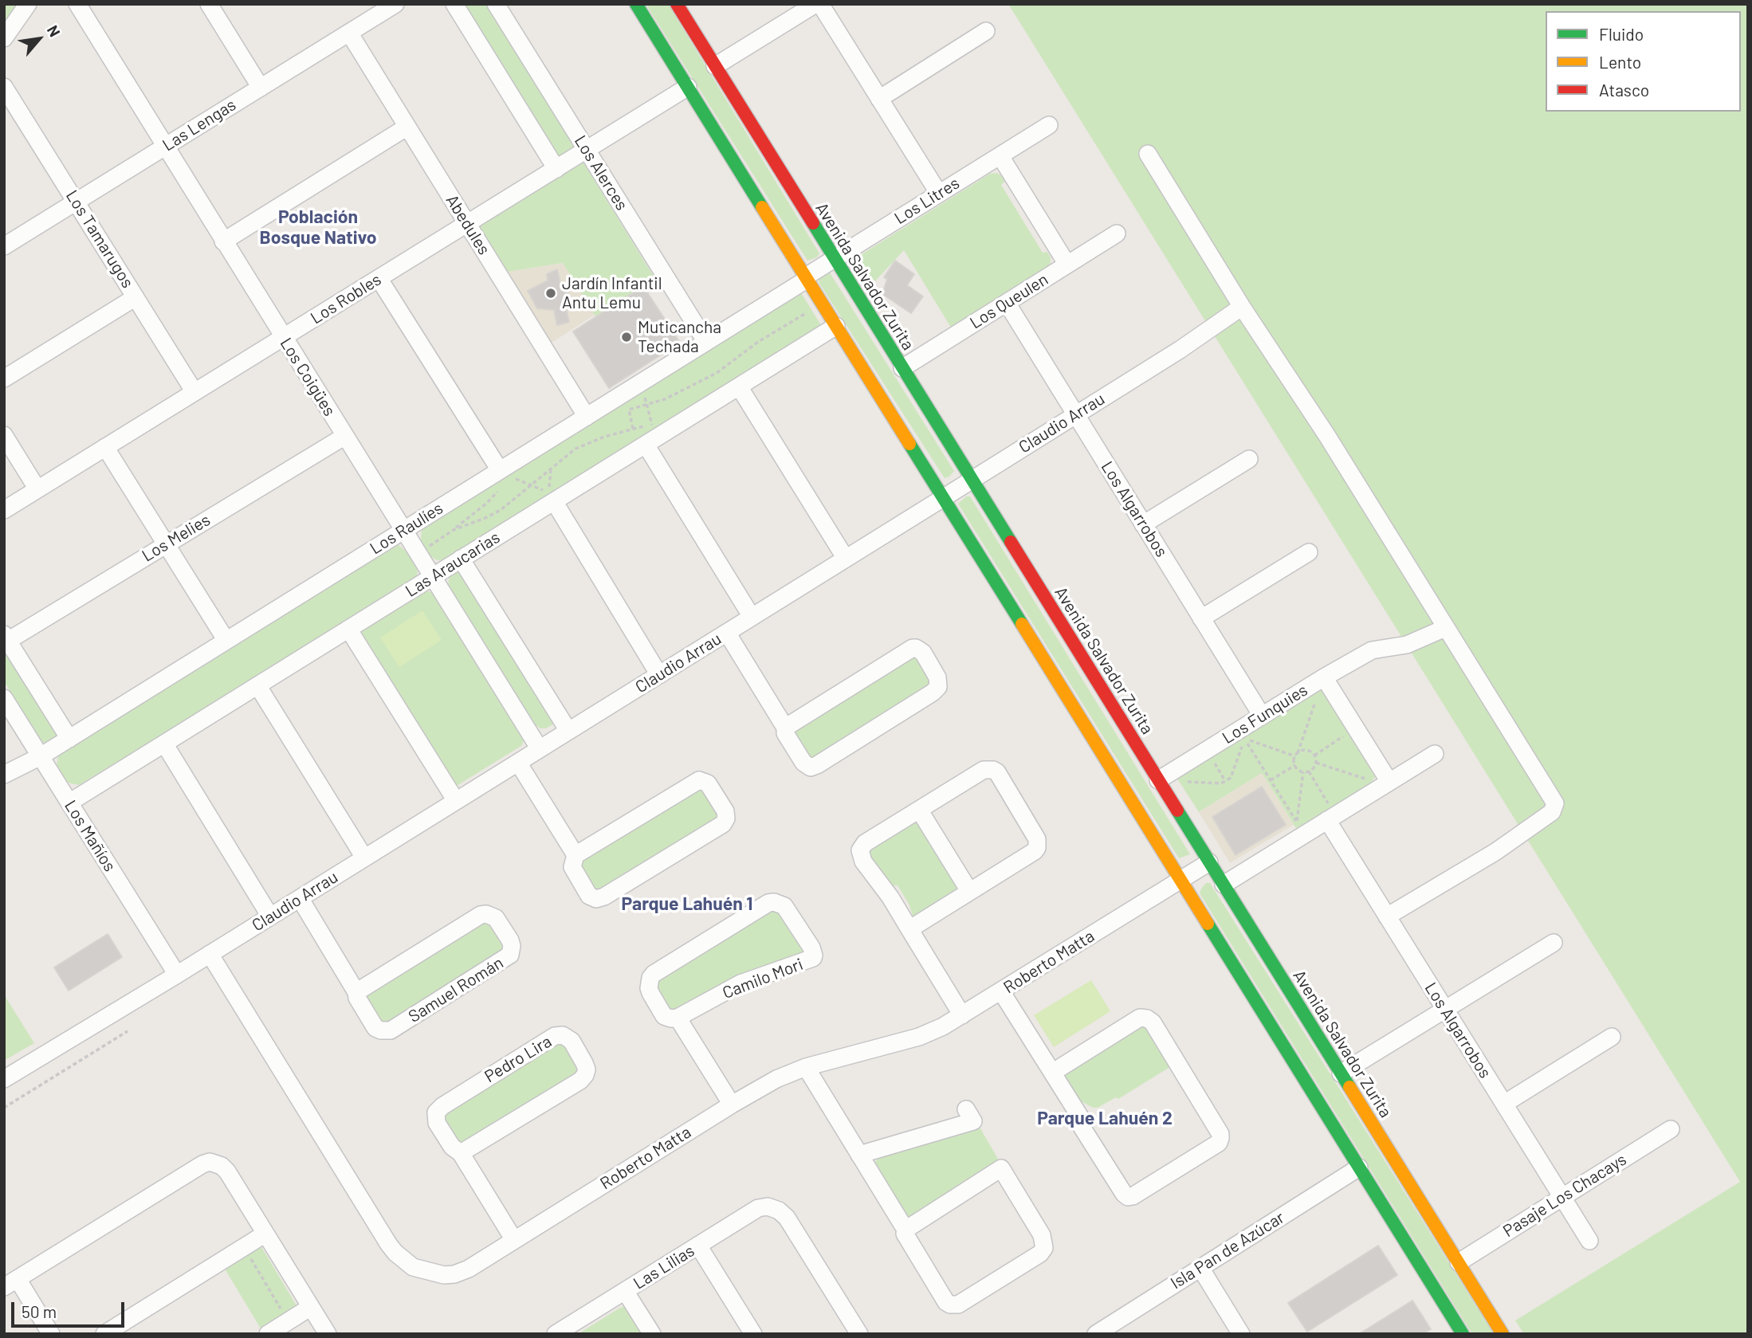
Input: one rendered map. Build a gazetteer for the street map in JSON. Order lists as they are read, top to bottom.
{
  "streets": {
    "main road": ["Avenida Salvador Zurita"],
    "street": [
      "Las Lengas",
      "Los Alerces",
      "Los Litres",
      "Abedules",
      "Los Tamarugos",
      "Los Robles",
      "Los Queulen",
      "Los Coigües",
      "Claudio Arrau",
      "Los Algarrobos",
      "Los Raulíes",
      "Los Melies",
      "Las Araucarias",
      "Los Funquies",
      "Los Mañíos",
      "Roberto Matta",
      "Camilo Mori",
      "Samuel Román",
      "Pedro Lira",
      "Pasaje Los Chacays",
      "Isla Pan de Azúcar",
      "Las Lilias"
    ]
  },
  "crossings": [
    ["Las Lengas", "Abedules"],
    ["Las Lengas", "Los Tamarugos"],
    ["Las Lengas", "Los Coigües"],
    ["Los Alerces", "Los Robles"],
    ["Los Alerces", "Los Raulíes"],
    ["Los Litres", "Avenida Salvador Zurita"],
    ["Los Litres", "Los Raulíes"],
    ["Abedules", "Los Robles"],
    ["Abedules", "Los Raulíes"],
    ["Los Tamarugos", "Los Robles"],
    ["Avenida Salvador Zurita", "Los Queulen"],
    ["Avenida Salvador Zurita", "Claudio Arrau"],
    ["Avenida Salvador Zurita", "Los Funquies"],
    ["Avenida Salvador Zurita", "Roberto Matta"],
    ["Avenida Salvador Zurita", "Pasaje Los Chacays"],
    ["Los Robles", "Los Coigües"],
    ["Los Queulen", "Los Algarrobos"],
    ["Los Coigües", "Claudio Arrau"],
    ["Los Coigües", "Los Raulíes"],
    ["Los Coigües", "Los Melies"],
    ["Los Coigües", "Las Araucarias"],
    ["Claudio Arrau", "Los Algarrobos"],
    ["Claudio Arrau", "Los Mañíos"],
    ["Claudio Arrau", "Roberto Matta"],
    ["Claudio Arrau", "Samuel Román"],
    ["Los Algarrobos", "Los Funquies"],
    ["Los Algarrobos", "Pasaje Los Chacays"],
    ["Los Raulíes", "Los Mañíos"],
    ["Las Araucarias", "Los Mañíos"],
    ["Roberto Matta", "Camilo Mori"],
    ["Roberto Matta", "Pedro Lira"]
  ],
  "districts": ["Población Bosque Nativo", "Parque Lahuén 1", "Parque Lahuén 2"],
  "places": ["Jardín Infantil Antu Lemu", "Muticancha Techada"],
  "legend": ["Fluido", "Lento", "Atasco"],
  "scale_bar": "50 m",
  "north": "top right"
}
